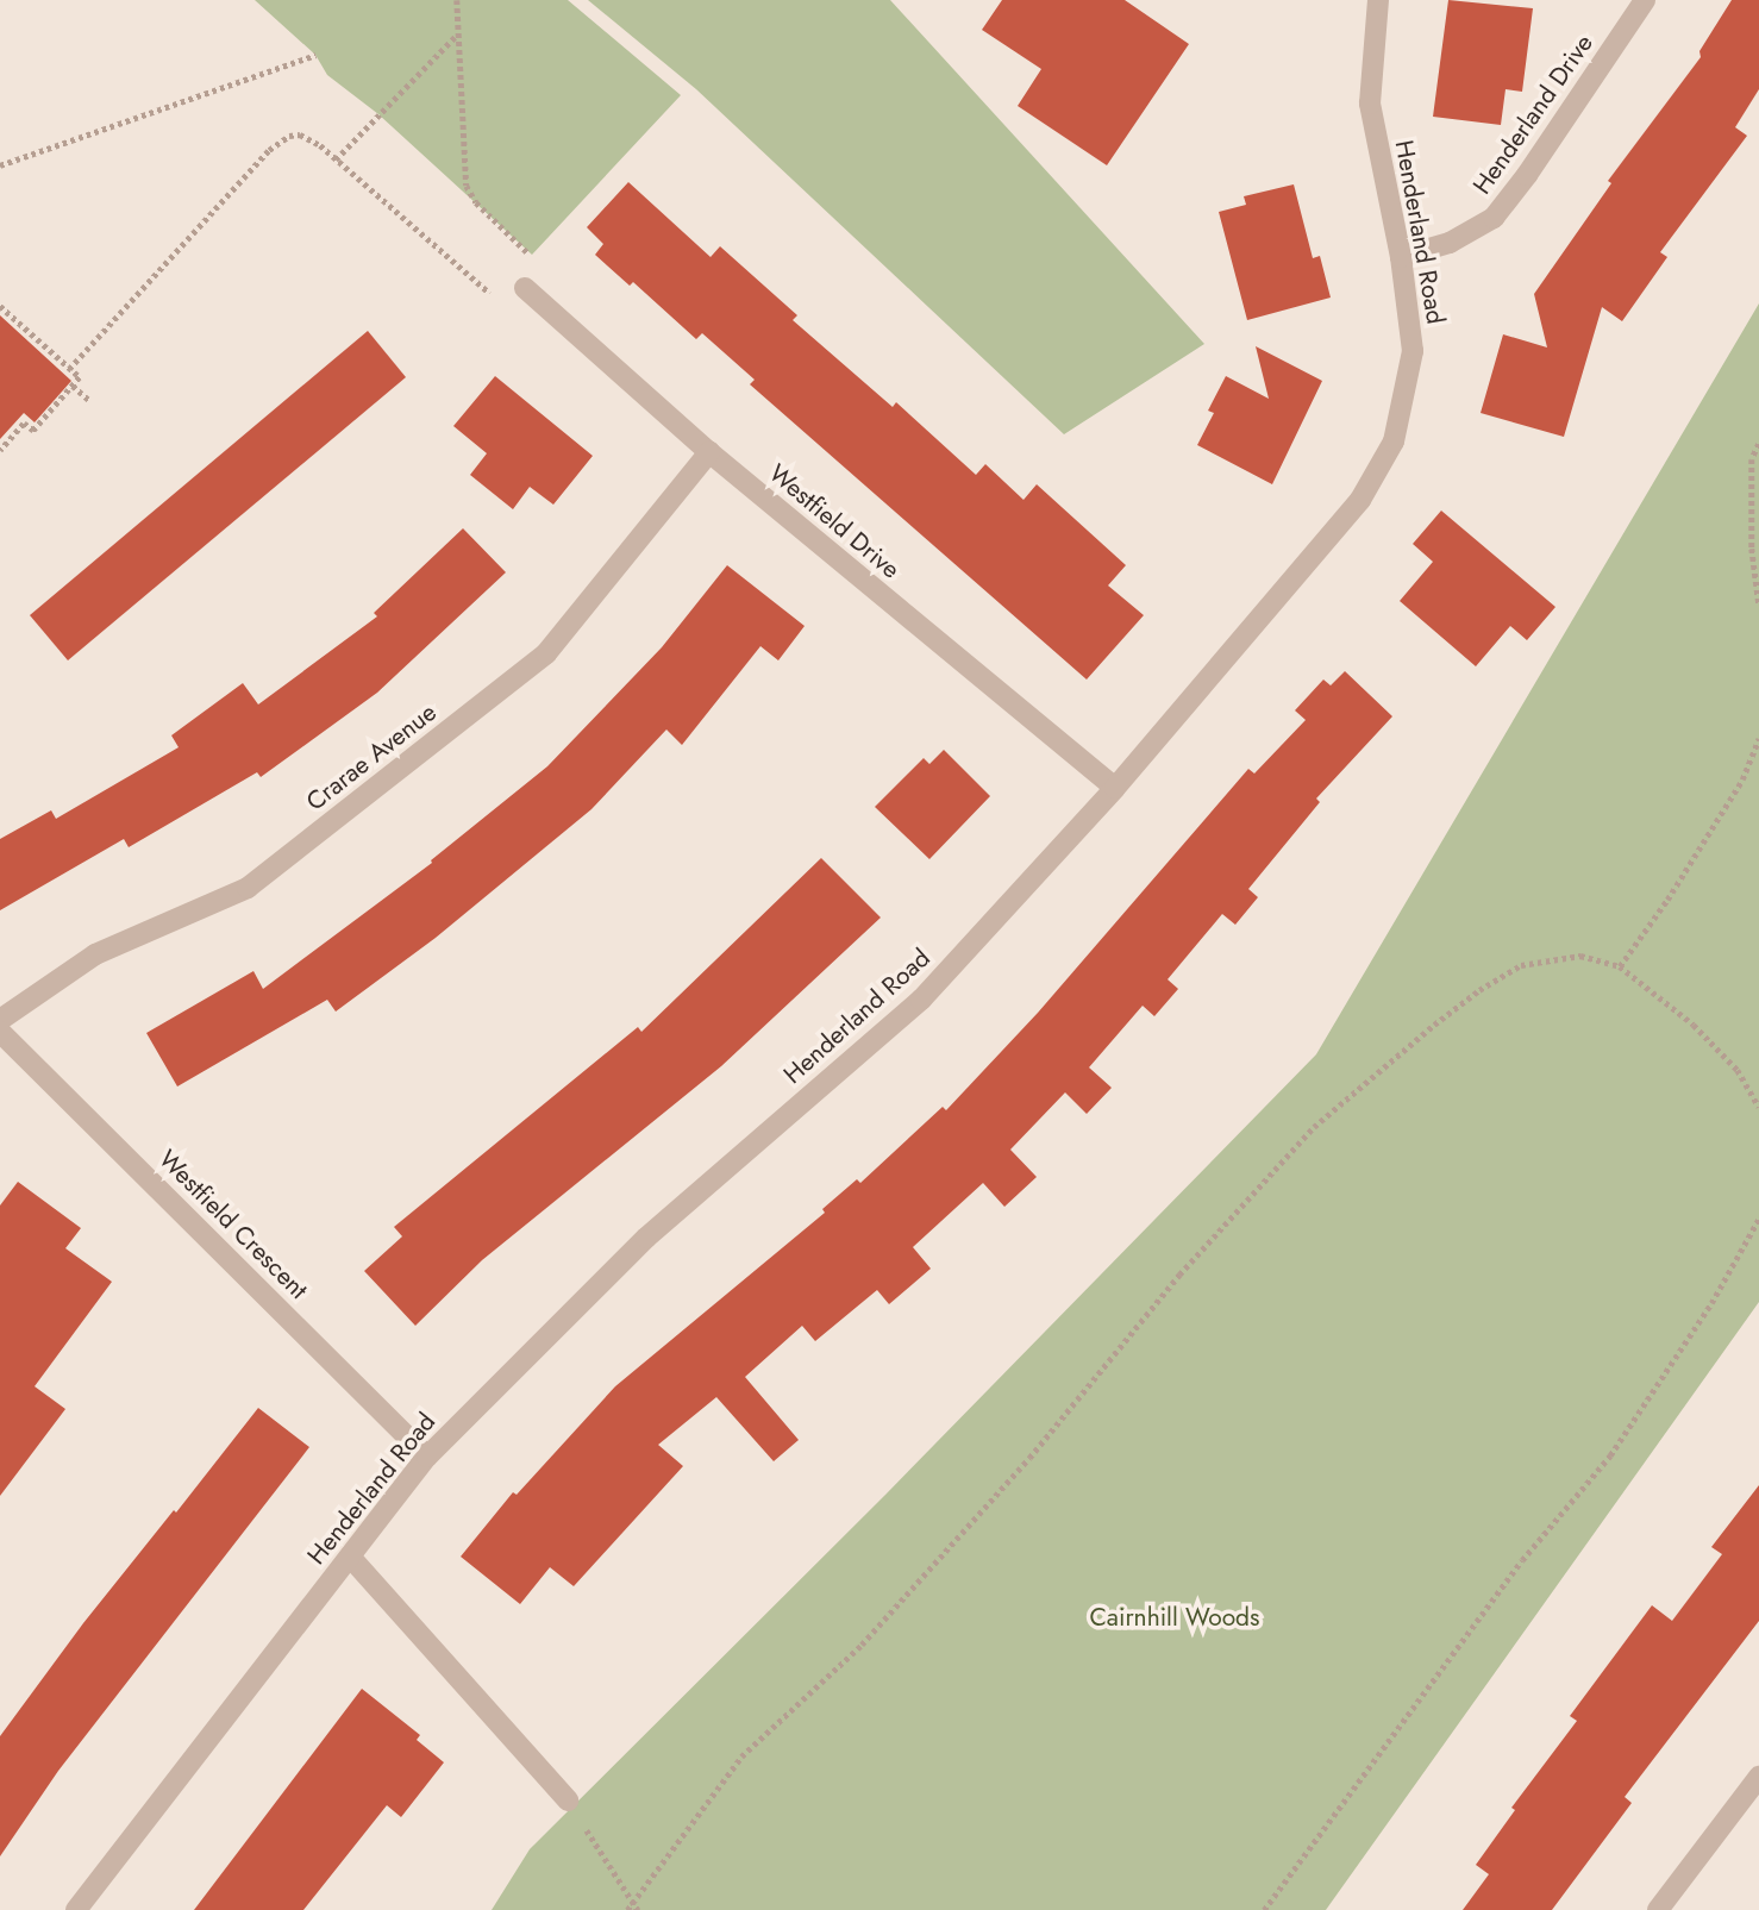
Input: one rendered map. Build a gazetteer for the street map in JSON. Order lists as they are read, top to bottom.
{
  "streets": {
    "street": [
      "Henderland Drive",
      "Henderland Road",
      "Westfield Drive",
      "Crarae Avenue",
      "Westfield Crescent"
    ]
  },
  "crossings": [
    ["Henderland Drive", "Henderland Road"],
    ["Henderland Road", "Westfield Drive"],
    ["Henderland Road", "Westfield Crescent"],
    ["Westfield Drive", "Crarae Avenue"]
  ],
  "parks": ["Cairnhill Woods"]
}
